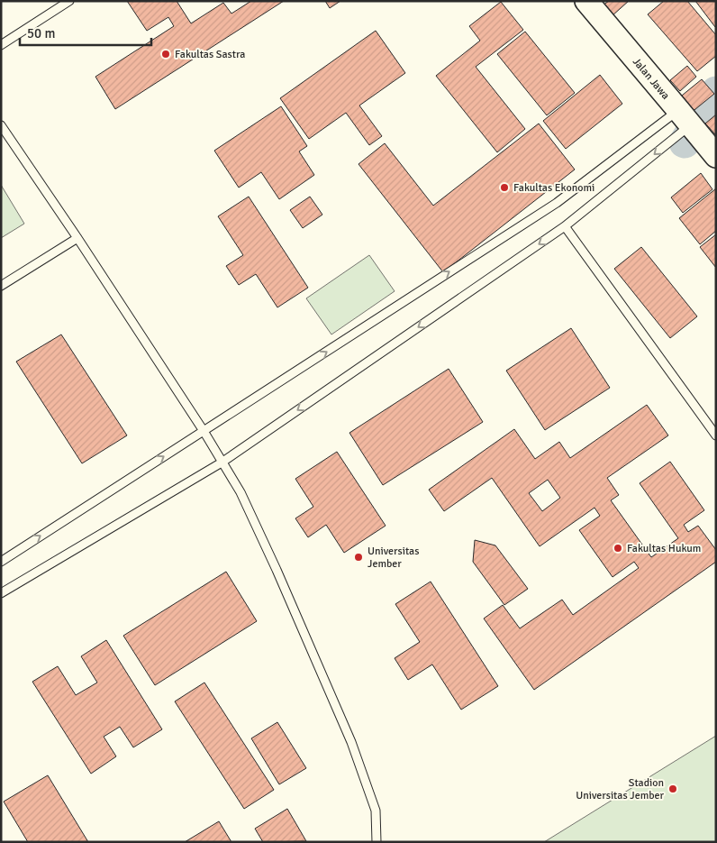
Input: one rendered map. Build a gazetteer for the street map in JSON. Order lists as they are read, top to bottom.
{
  "streets": {
    "main road": ["Jalan Jawa"]
  },
  "places": [
    "Fakultas Sastra",
    "Fakultas Ekonomi",
    "Fakultas Hukum",
    "Universitas Jember",
    "Stadion Universitas Jember"
  ],
  "scale_bar": "50 m"
}
